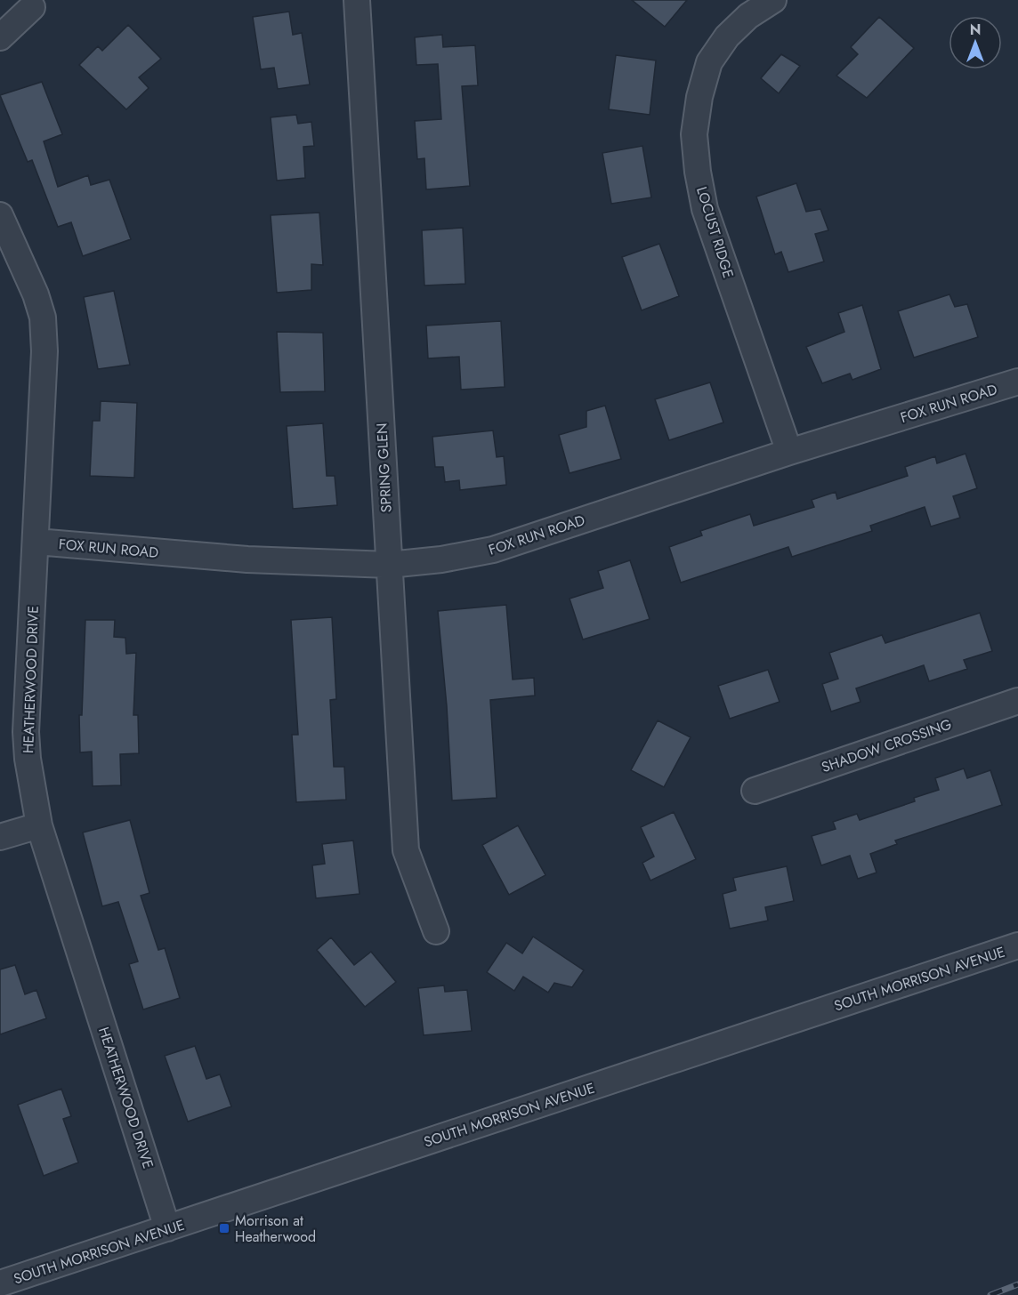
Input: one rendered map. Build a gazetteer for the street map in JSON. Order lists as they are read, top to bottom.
{
  "streets": {
    "street": [
      "LOCUST RIDGE",
      "FOX RUN ROAD",
      "SPRING GLEN",
      "HEATHERWOOD DRIVE",
      "SHADOW CROSSING",
      "SOUTH MORRISON AVENUE"
    ]
  },
  "crossings": [
    ["LOCUST RIDGE", "FOX RUN ROAD"],
    ["FOX RUN ROAD", "SPRING GLEN"],
    ["FOX RUN ROAD", "HEATHERWOOD DRIVE"],
    ["HEATHERWOOD DRIVE", "SOUTH MORRISON AVENUE"]
  ],
  "places": {
    "transit": ["Morrison at Heatherwood"]
  },
  "north": "top"
}
